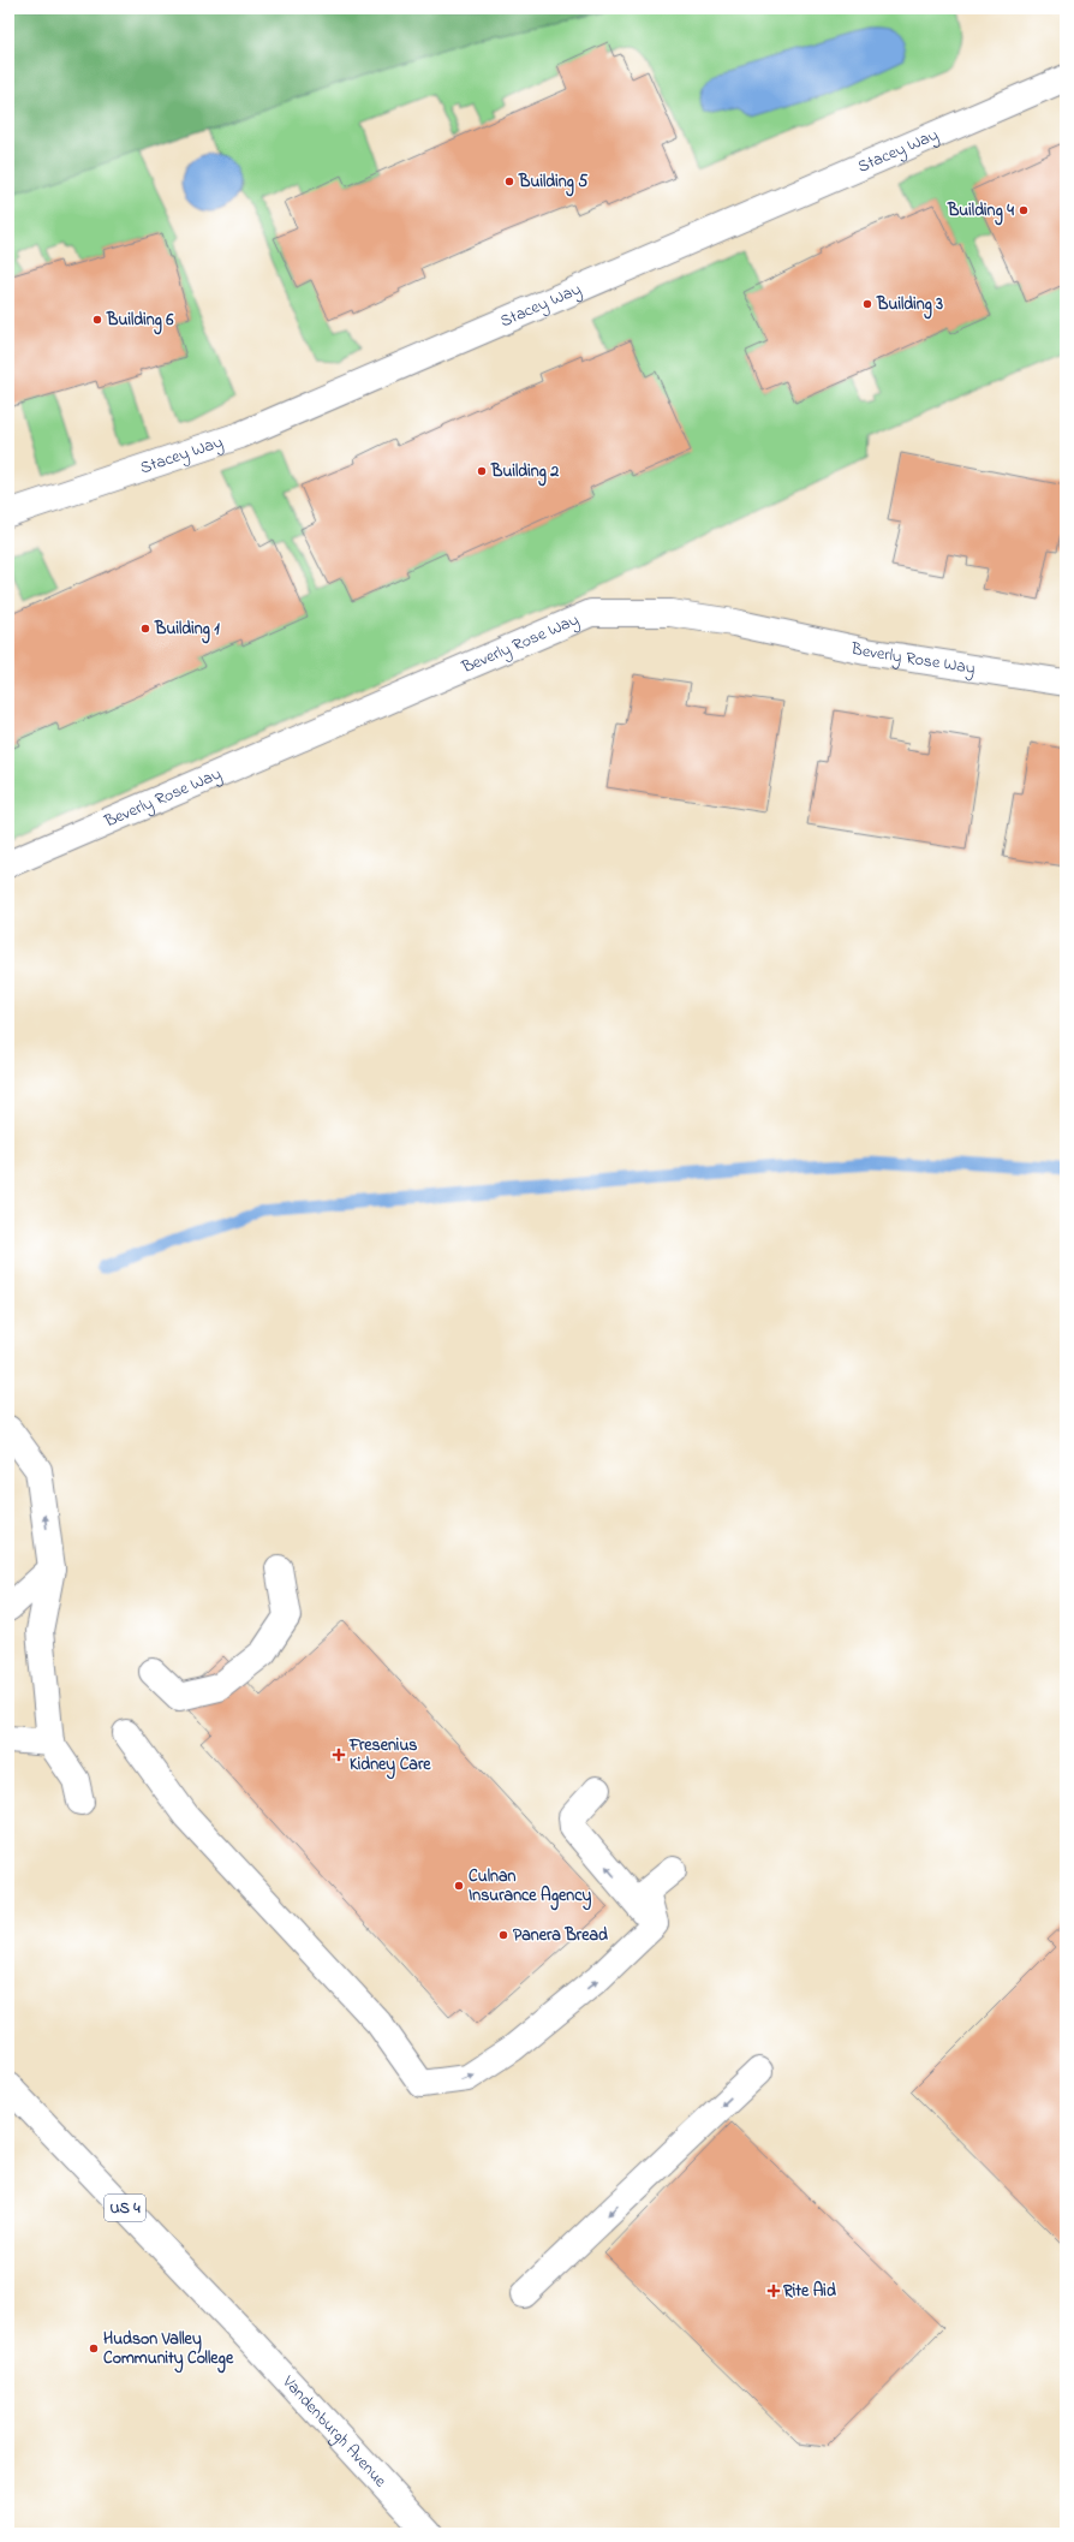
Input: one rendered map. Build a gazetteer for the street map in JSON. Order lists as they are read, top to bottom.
{
  "streets": {
    "street": [
      "Stacey Way",
      "Beverly Rose Way",
      "US 4",
      "Vandenburgh Avenue"
    ]
  },
  "places": {
    "other": [
      "Building 5",
      "Building 4",
      "Building 3",
      "Building 6",
      "Building 2",
      "Building 1",
      "Culnan Insurance Agency",
      "Panera Bread",
      "Hudson Valley Community College"
    ],
    "health": ["Fresenius Kidney Care", "Rite Aid"]
  }
}
